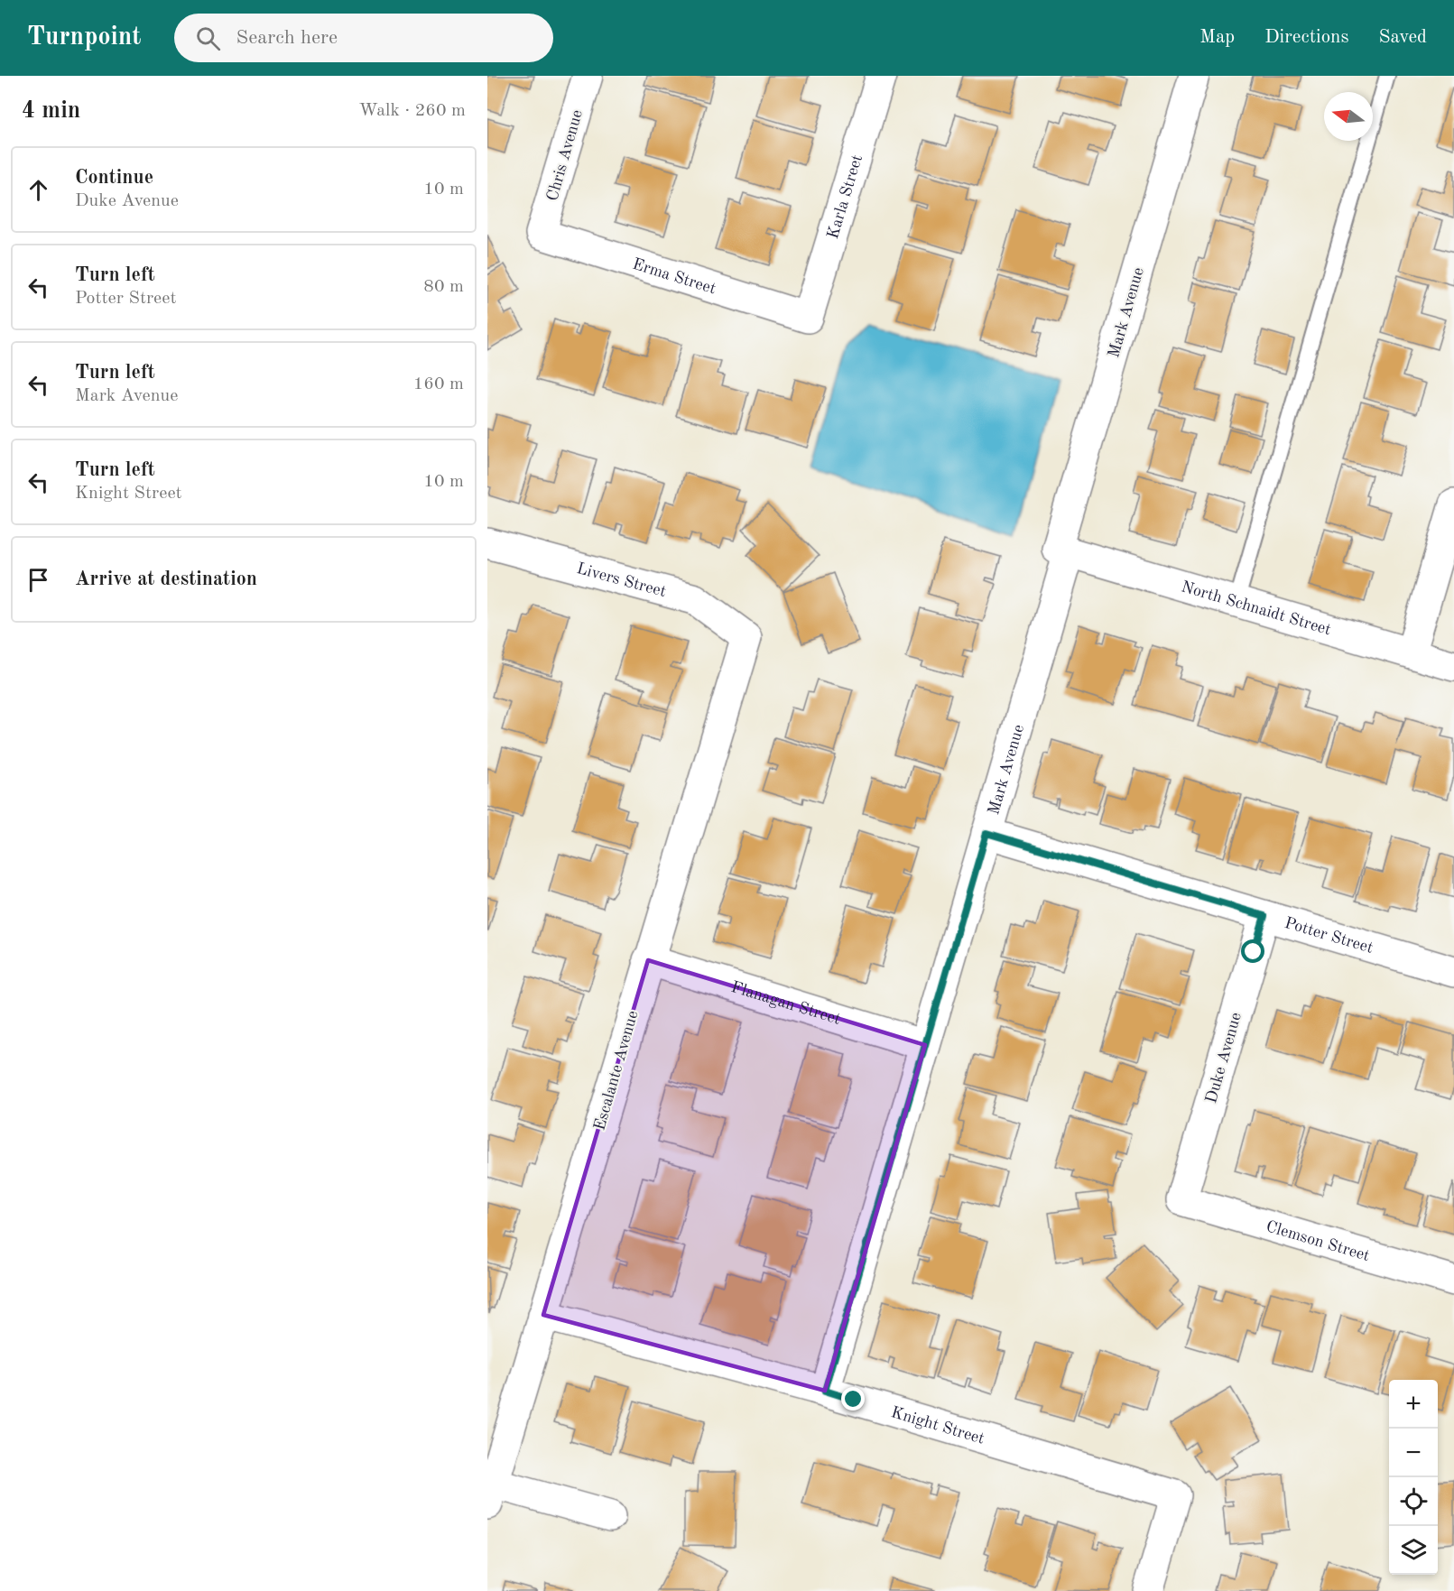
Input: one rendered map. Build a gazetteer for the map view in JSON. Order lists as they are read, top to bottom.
{
  "streets": {
    "street": [
      "Chris Avenue",
      "Karla Street",
      "Erma Street",
      "Mark Avenue",
      "Livers Street",
      "North Schnaidt Street",
      "Potter Street",
      "Flanagan Street",
      "Duke Avenue",
      "Escalante Avenue",
      "Clemson Street",
      "Knight Street"
    ]
  },
  "crossings": [
    ["Chris Avenue", "Erma Street"],
    ["Karla Street", "Erma Street"],
    ["Mark Avenue", "North Schnaidt Street"],
    ["Mark Avenue", "Potter Street"],
    ["Mark Avenue", "Flanagan Street"],
    ["Mark Avenue", "Knight Street"],
    ["Livers Street", "Escalante Avenue"],
    ["Potter Street", "Duke Avenue"],
    ["Flanagan Street", "Escalante Avenue"],
    ["Duke Avenue", "Clemson Street"],
    ["Escalante Avenue", "Knight Street"]
  ],
  "north": "left",
  "page": {
    "header": "Turnpoint",
    "search": "Search here",
    "nav": ["Map", "Directions", "Saved"],
    "heading": ["4 min", "Walk · 260 m"],
    "list": [
      ["Continue", "Duke Avenue", "10 m"],
      ["Turn left", "Potter Street", "80 m"],
      ["Turn left", "Mark Avenue", "160 m"],
      ["Turn left", "Knight Street", "10 m"],
      "Arrive at destination"
    ],
    "map_buttons": ["+", "−"]
  }
}
